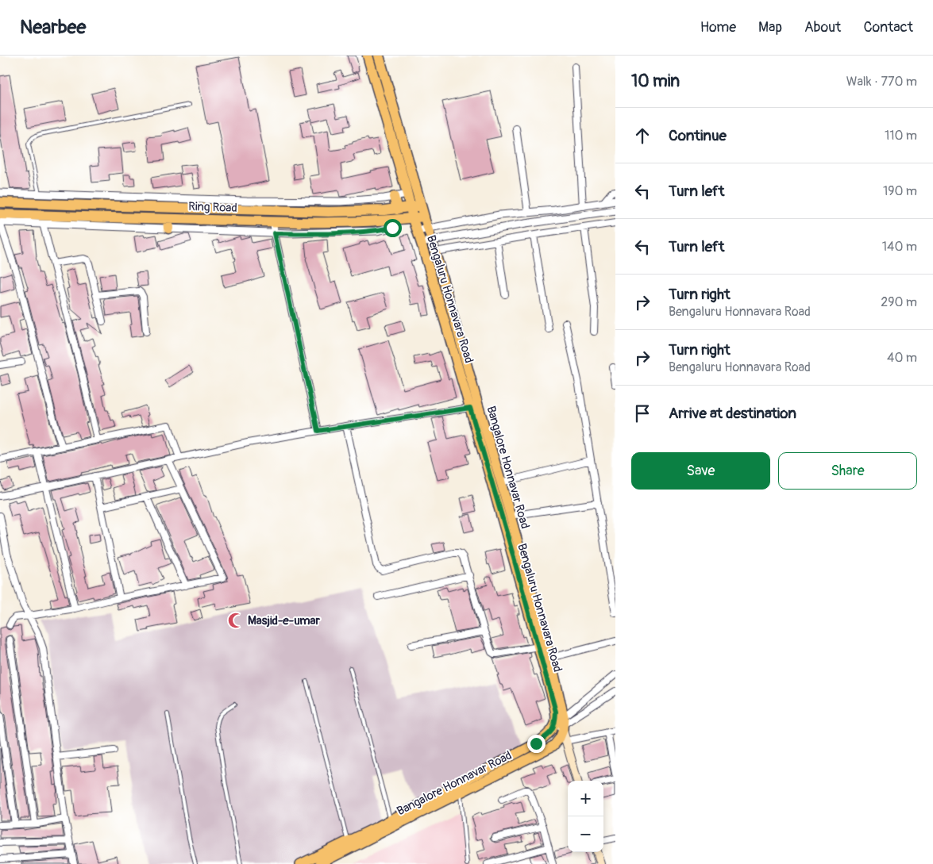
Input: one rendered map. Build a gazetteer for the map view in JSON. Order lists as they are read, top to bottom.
{
  "streets": {
    "highway": ["Ring Road"],
    "main road": ["Bengaluru Honnavara Road", "Bangalore Honnavar Road"]
  },
  "crossings": [
    ["Ring Road", "Bengaluru Honnavara Road"],
    ["Ring Road", "Bangalore Honnavar Road"],
    ["Bengaluru Honnavara Road", "Bangalore Honnavar Road"]
  ],
  "places": {
    "mosque": ["Masjid-e-umar"]
  },
  "page": {
    "header": "Nearbee",
    "nav": [
      "Home",
      "Map",
      "About",
      "Contact"
    ],
    "heading": ["10 min", "Walk · 770 m"],
    "list": [
      ["Continue", "110 m"],
      ["Turn left", "190 m"],
      ["Turn left", "140 m"],
      ["Turn right", "Bengaluru Honnavara Road", "290 m"],
      ["Turn right", "Bengaluru Honnavara Road", "40 m"],
      "Arrive at destination"
    ],
    "buttons": ["Save", "Share"],
    "map_buttons": ["+", "−"]
  }
}
